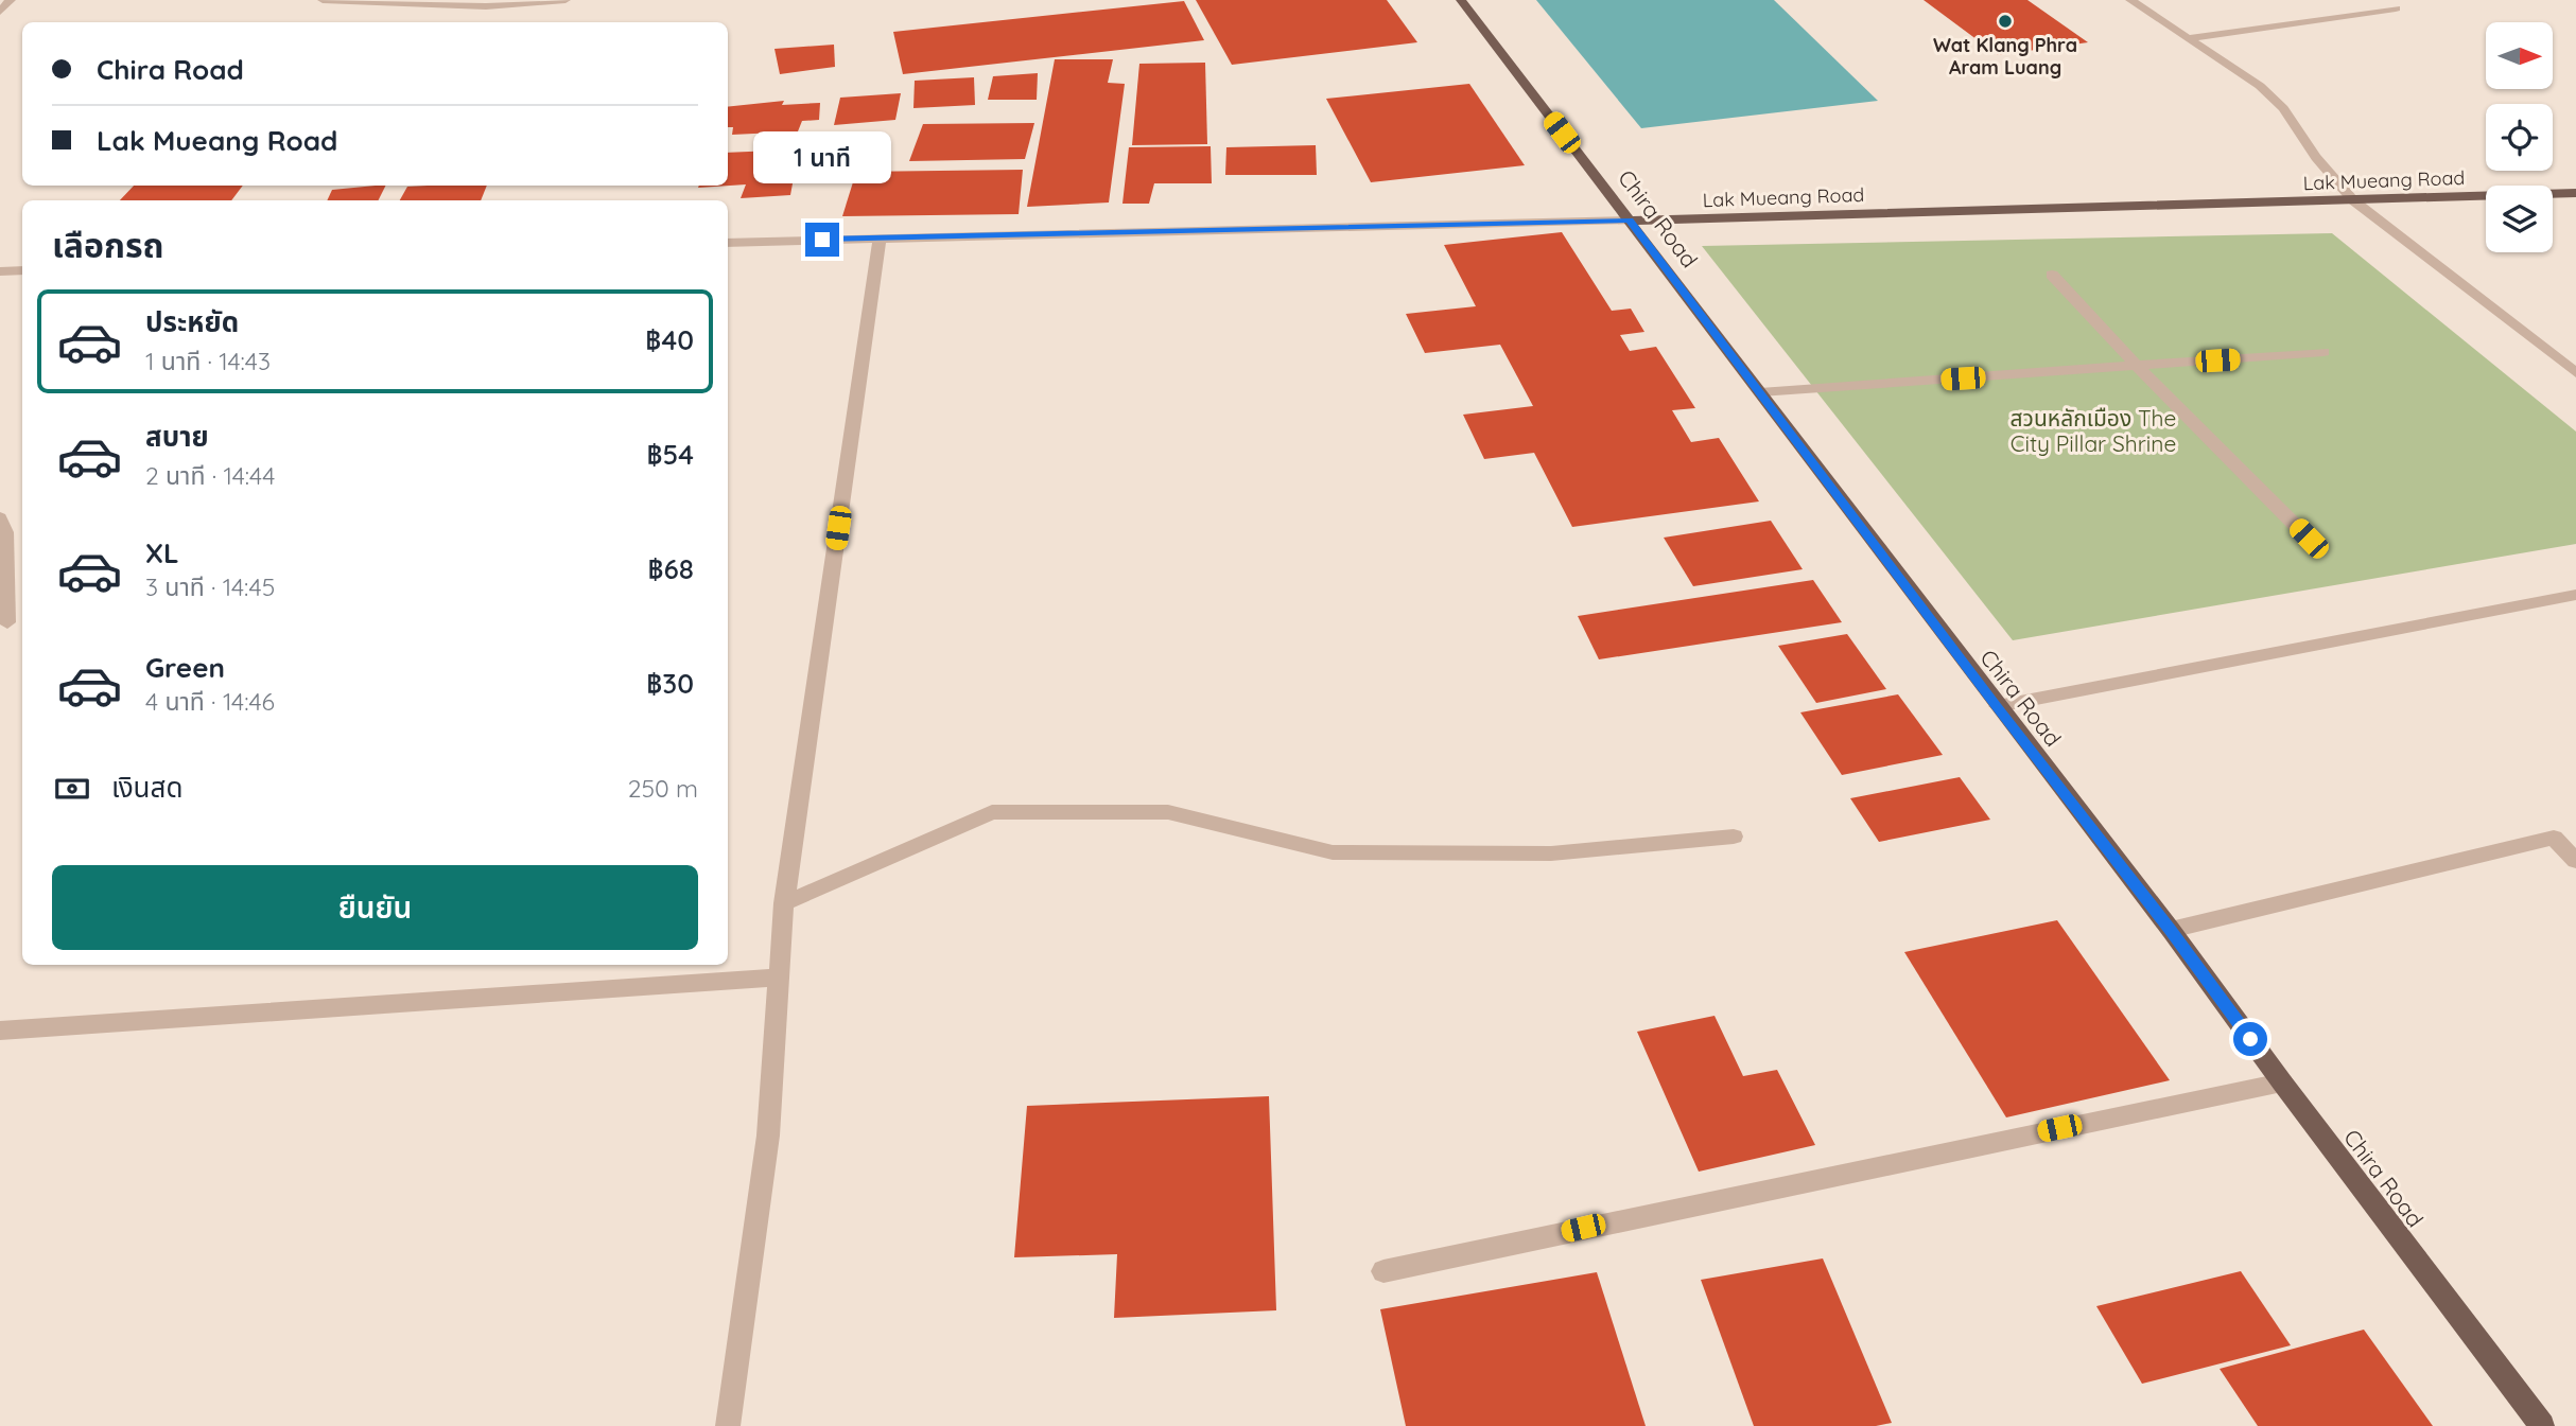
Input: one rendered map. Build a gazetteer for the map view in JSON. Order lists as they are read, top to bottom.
{
  "streets": {
    "main road": ["Lak Mueang Road", "Chira Road"]
  },
  "crossings": [
    ["Lak Mueang Road", "Chira Road"]
  ],
  "parks": ["สวนหลักเมือง The City Pillar Shrine"],
  "places": ["Wat Klang Phra Aram Luang"],
  "north": "right",
  "page": {
    "banner": ["Chira Road", "Lak Mueang Road"],
    "bubble": "1 นาที",
    "heading": "เลือกรถ",
    "list": [
      {
        "name": "ประหยัด",
        "note": "1 นาที · 14:43",
        "value": "฿40"
      },
      {
        "name": "สบาย",
        "note": "2 นาที · 14:44",
        "value": "฿54"
      },
      {
        "name": "XL",
        "note": "3 นาที · 14:45",
        "value": "฿68"
      },
      {
        "name": "Green",
        "note": "4 นาที · 14:46",
        "value": "฿30"
      }
    ],
    "pay": ["เงินสด", "250 m"],
    "buttons": "ยืนยัน"
  }
}
